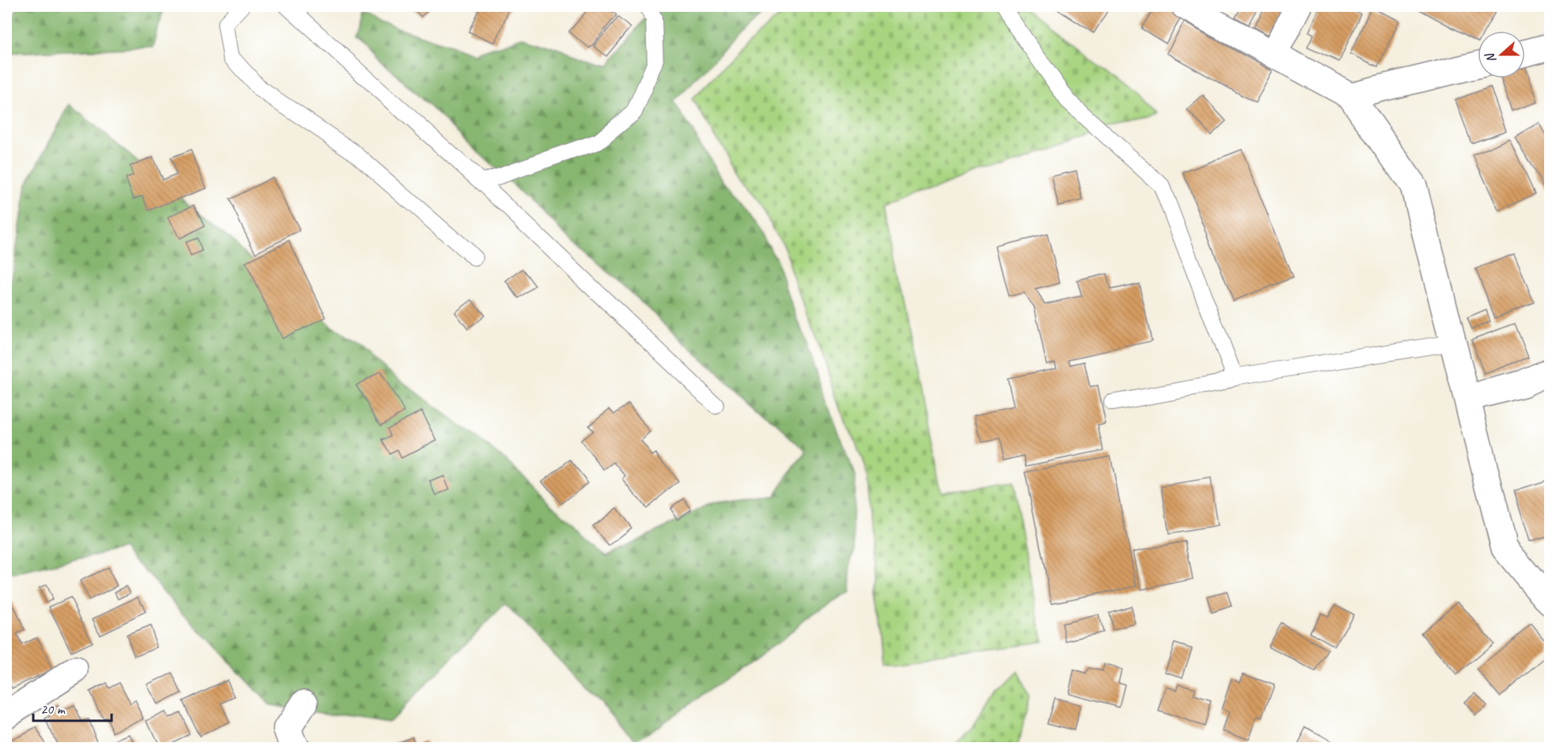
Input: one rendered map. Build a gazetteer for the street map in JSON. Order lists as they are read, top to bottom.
{
  "scale_bar": "20 m",
  "north": "left"
}
